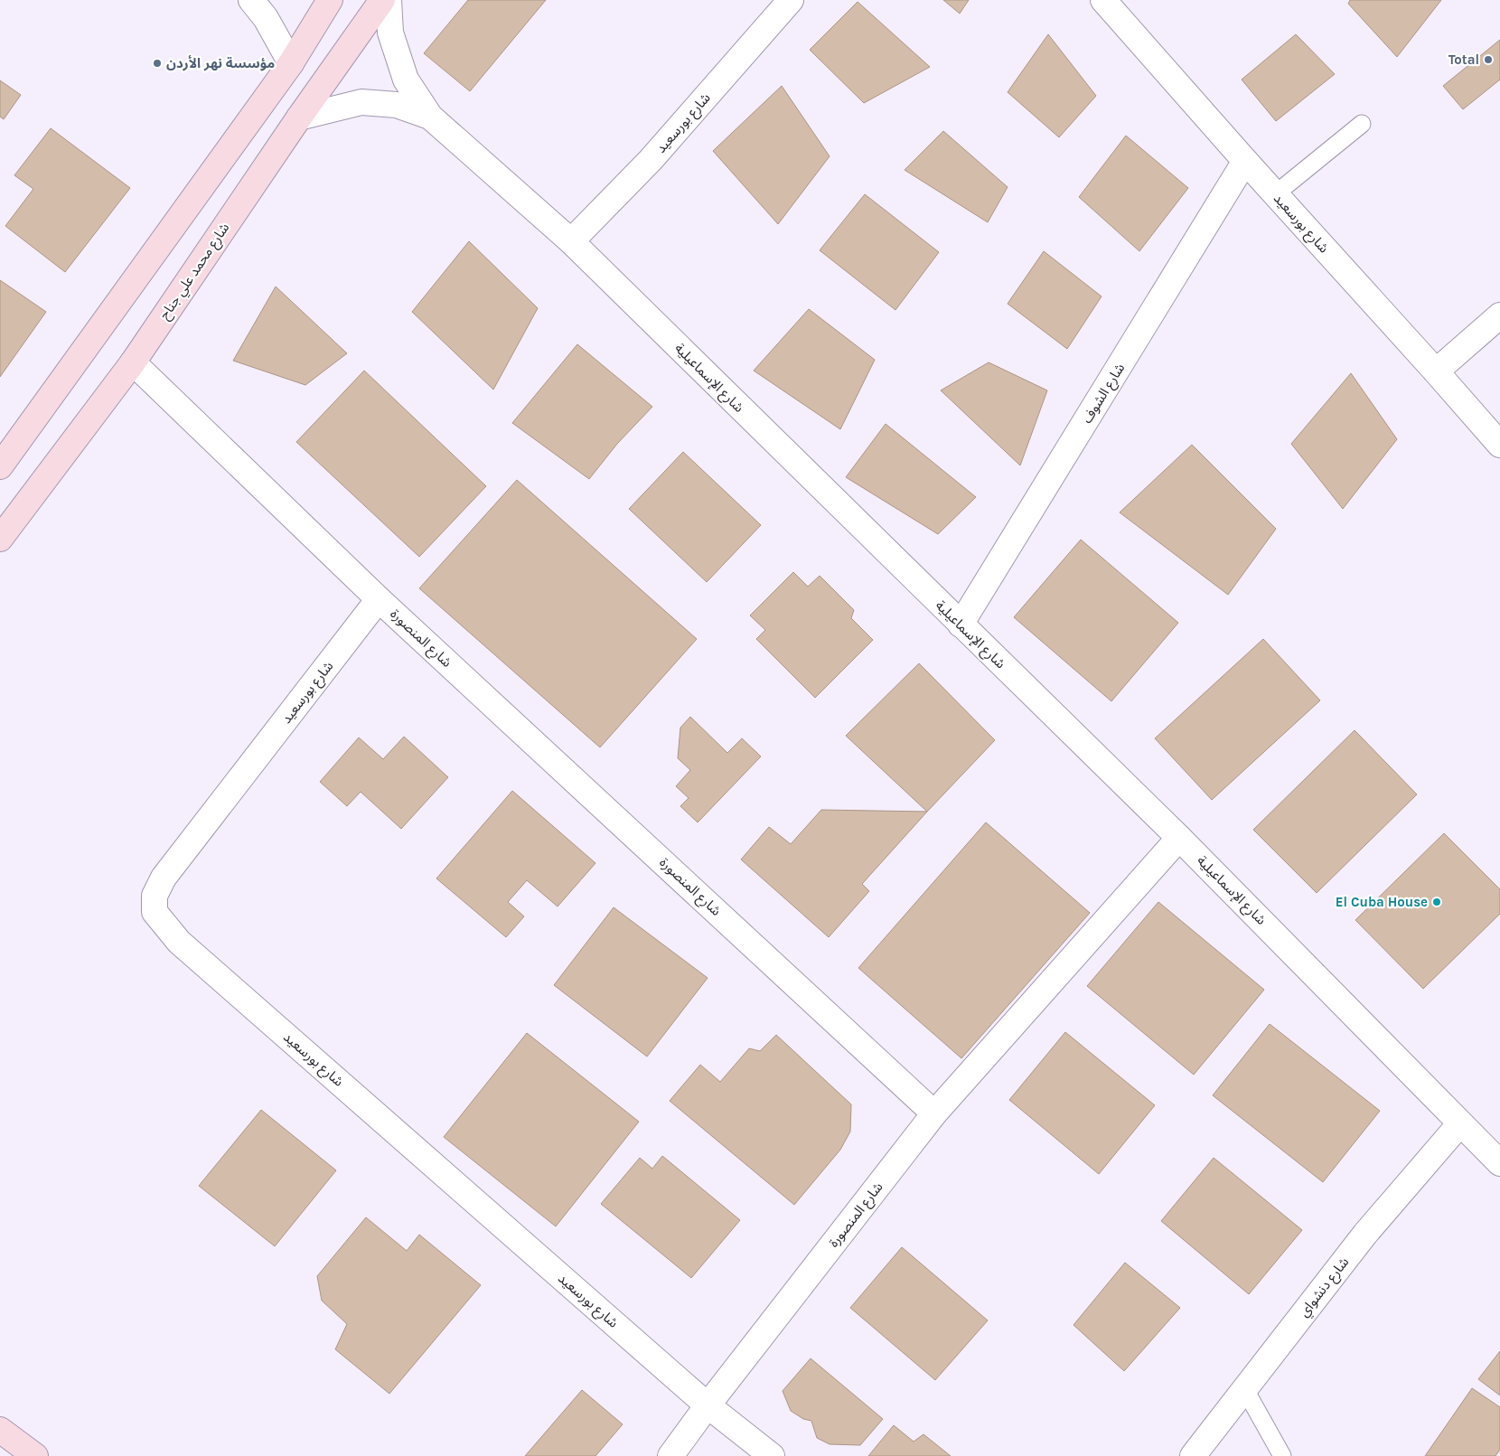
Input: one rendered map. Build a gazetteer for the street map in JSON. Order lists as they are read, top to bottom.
{
  "streets": {
    "main road": ["شارع محمد علي جناح"],
    "street": [
      "شارع بورسعيد",
      "شارع الإسماعيلية",
      "شارع الشوف",
      "شارع المنصورة",
      "شارع دنشواي"
    ]
  },
  "crossings": [
    ["شارع بورسعيد", "شارع الإسماعيلية"],
    ["شارع بورسعيد", "شارع الشوف"],
    ["شارع بورسعيد", "شارع المنصورة"],
    ["شارع محمد علي جناح", "شارع الإسماعيلية"],
    ["شارع محمد علي جناح", "شارع المنصورة"],
    ["شارع الإسماعيلية", "شارع الشوف"],
    ["شارع الإسماعيلية", "شارع دنشواي"]
  ],
  "places": ["Total", "مؤسسة نهر الأردن", "El Cuba House"]
}
